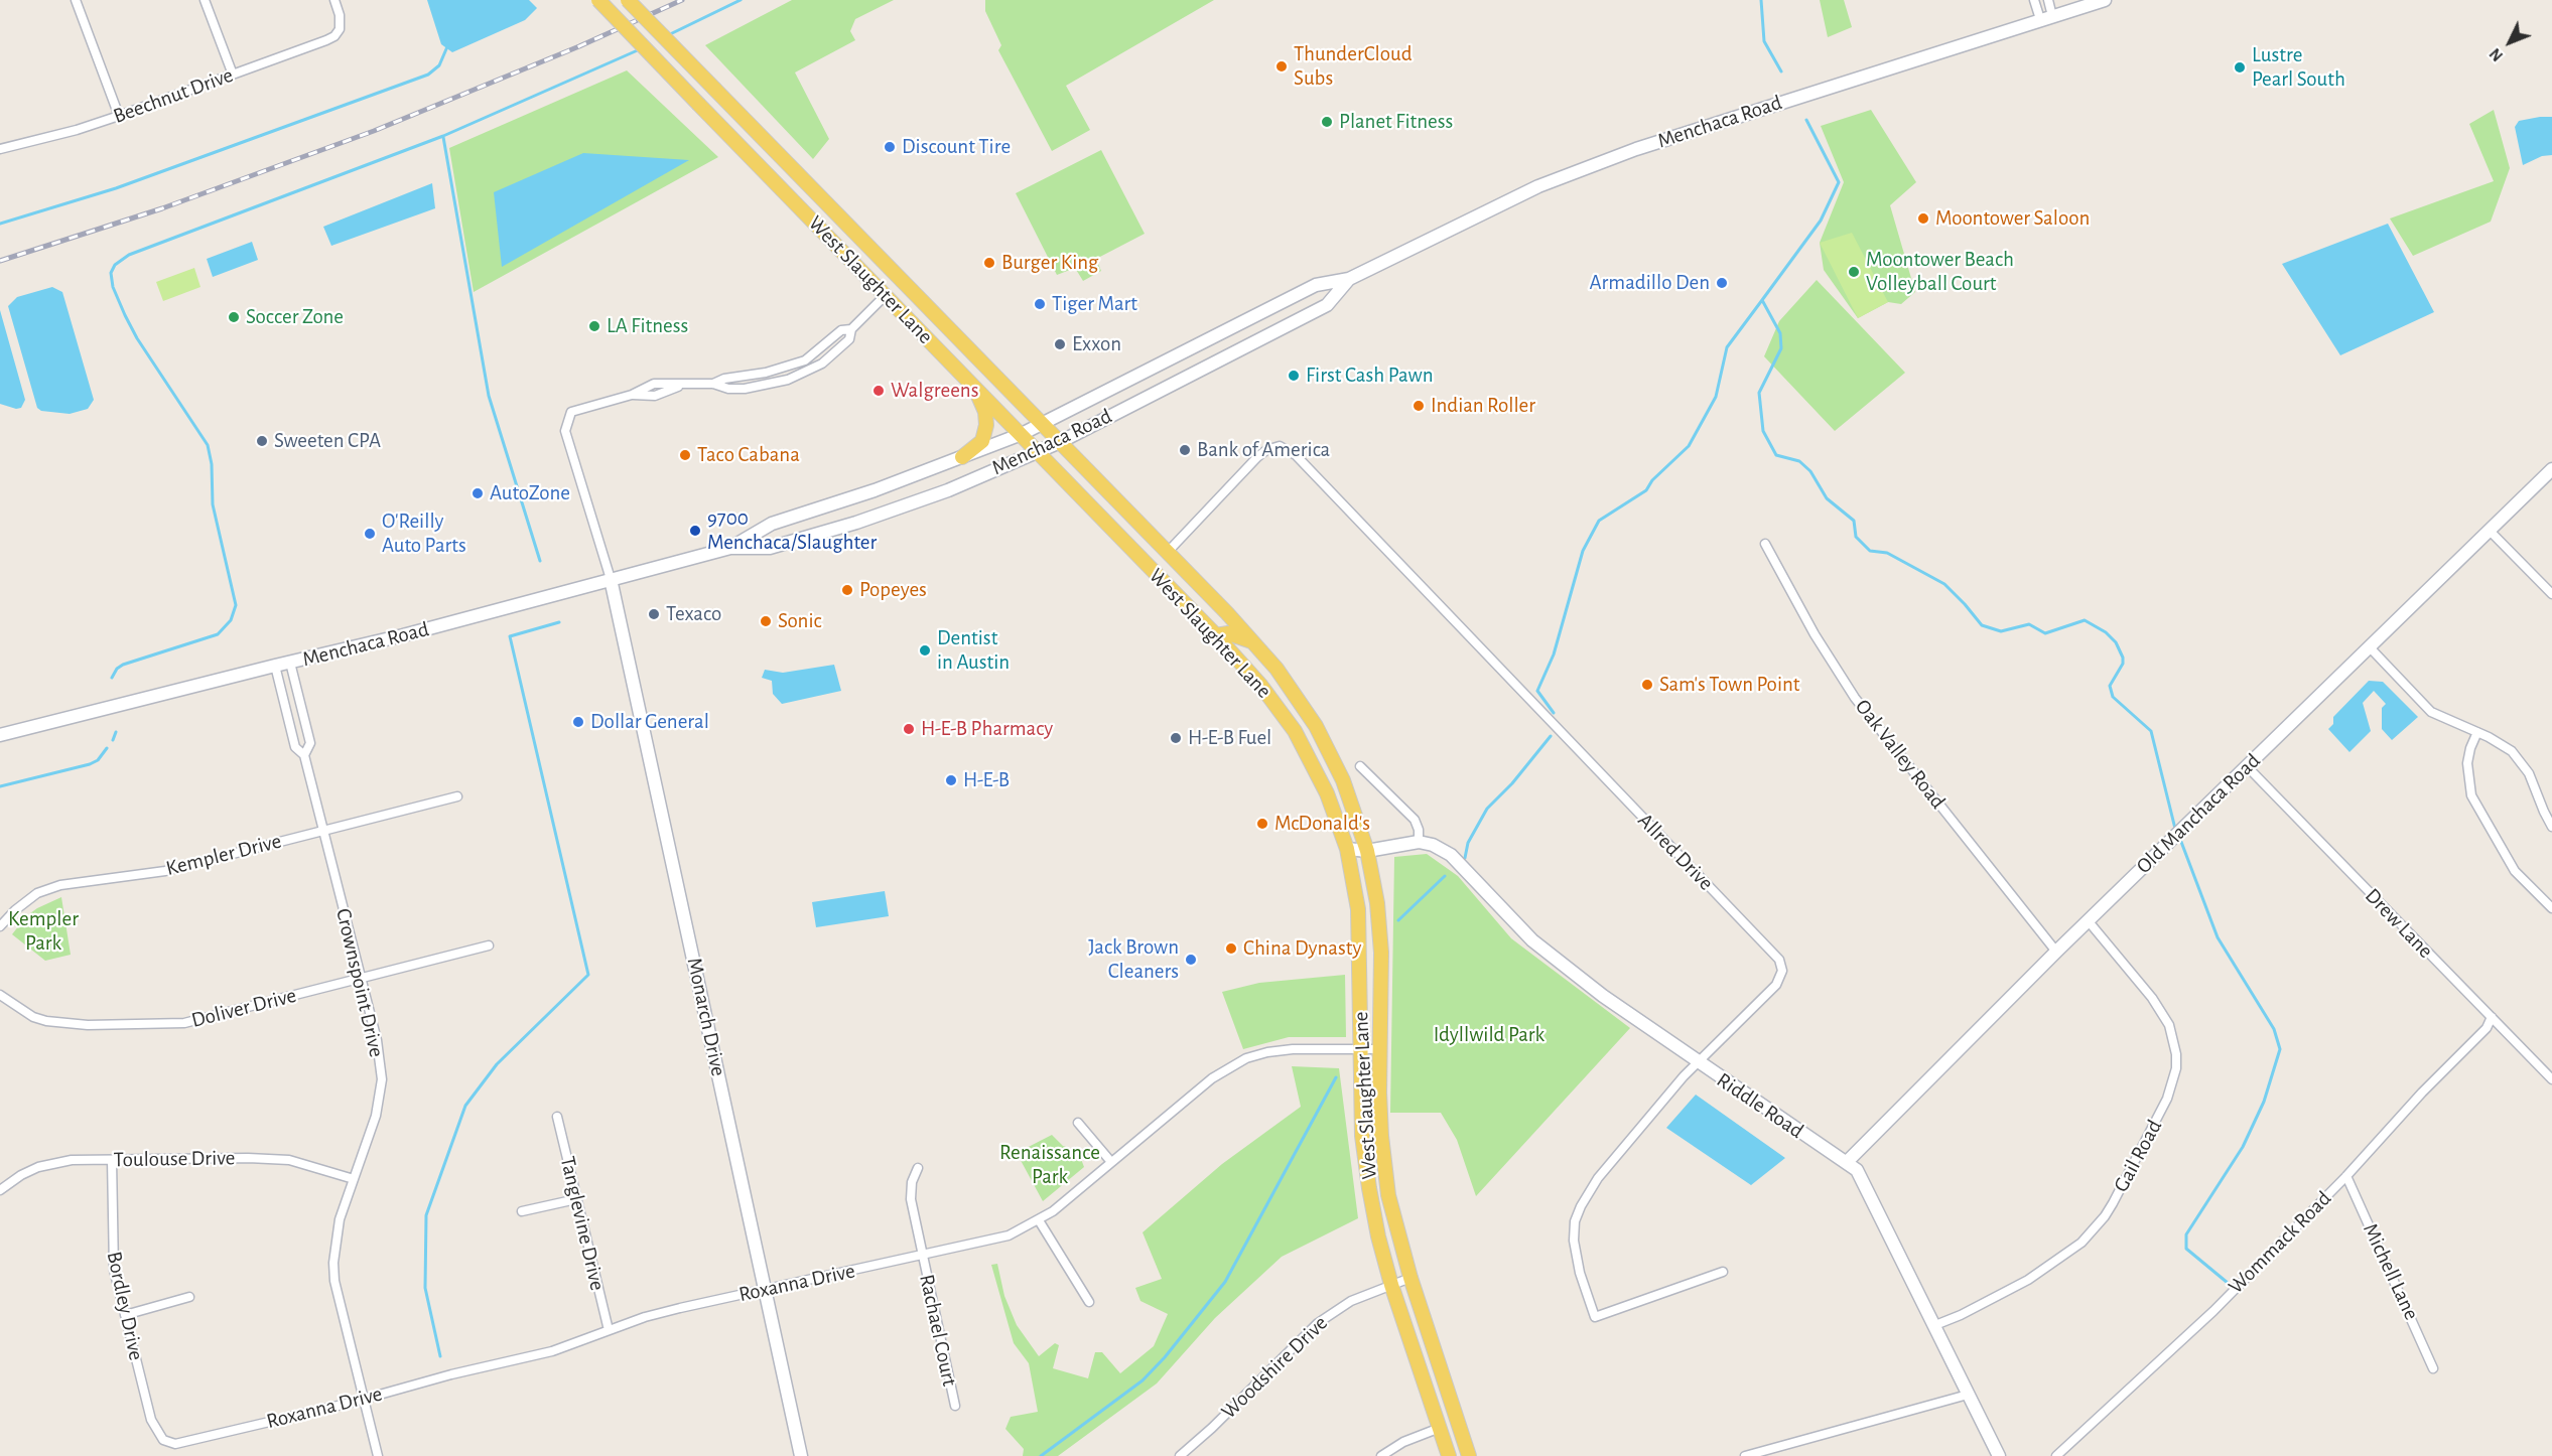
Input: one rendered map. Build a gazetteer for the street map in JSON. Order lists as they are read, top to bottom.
{
  "streets": {
    "main road": [
      "Menchaca Road",
      "West Slaughter Lane",
      "Old Manchaca Road",
      "Monarch Drive",
      "Riddle Road"
    ],
    "street": [
      "Beechnut Drive",
      "Oak Valley Road",
      "Allred Drive",
      "Kempler Drive",
      "Drew Lane",
      "Crownspoint Drive",
      "Doliver Drive",
      "Gail Road",
      "Toulouse Drive",
      "Tanglevine Drive",
      "Wommack Road",
      "Michell Lane",
      "Roxanna Drive",
      "Bordley Drive",
      "Rachael Court",
      "Woodshire Drive"
    ]
  },
  "crossings": [
    ["Menchaca Road", "West Slaughter Lane"],
    ["Menchaca Road", "Crownspoint Drive"],
    ["Menchaca Road", "Monarch Drive"],
    ["West Slaughter Lane", "Allred Drive"],
    ["West Slaughter Lane", "Roxanna Drive"],
    ["West Slaughter Lane", "Woodshire Drive"],
    ["Oak Valley Road", "Old Manchaca Road"],
    ["Old Manchaca Road", "Drew Lane"],
    ["Old Manchaca Road", "Riddle Road"],
    ["Old Manchaca Road", "Gail Road"],
    ["Allred Drive", "Riddle Road"],
    ["Kempler Drive", "Crownspoint Drive"],
    ["Drew Lane", "Wommack Road"],
    ["Crownspoint Drive", "Doliver Drive"],
    ["Crownspoint Drive", "Toulouse Drive"],
    ["Crownspoint Drive", "Roxanna Drive"],
    ["Monarch Drive", "Roxanna Drive"],
    ["Riddle Road", "Gail Road"],
    ["Toulouse Drive", "Bordley Drive"],
    ["Tanglevine Drive", "Roxanna Drive"],
    ["Wommack Road", "Michell Lane"],
    ["Roxanna Drive", "Bordley Drive"],
    ["Roxanna Drive", "Rachael Court"]
  ],
  "parks": ["Kempler Park", "Idyllwild Park", "Renaissance Park"],
  "places": [
    "ThunderCloud Subs",
    "Lustre Pearl South",
    "Planet Fitness",
    "Discount Tire",
    "Moontower Saloon",
    "Burger King",
    "Moontower Beach Volleyball Court",
    "Armadillo Den",
    "Tiger Mart",
    "Soccer Zone",
    "LA Fitness",
    "Exxon",
    "First Cash Pawn",
    "Walgreens",
    "Indian Roller",
    "Sweeten CPA",
    "Bank of America",
    "Taco Cabana",
    "AutoZone",
    "9700 Menchaca/Slaughter",
    "O'Reilly Auto Parts",
    "Popeyes",
    "Texaco",
    "Sonic",
    "Dentist in Austin",
    "Sam's Town Point",
    "Dollar General",
    "H-E-B Pharmacy",
    "H-E-B Fuel",
    "H-E-B",
    "McDonald's",
    "China Dynasty",
    "Jack Brown Cleaners"
  ],
  "north": "bottom left"
}
